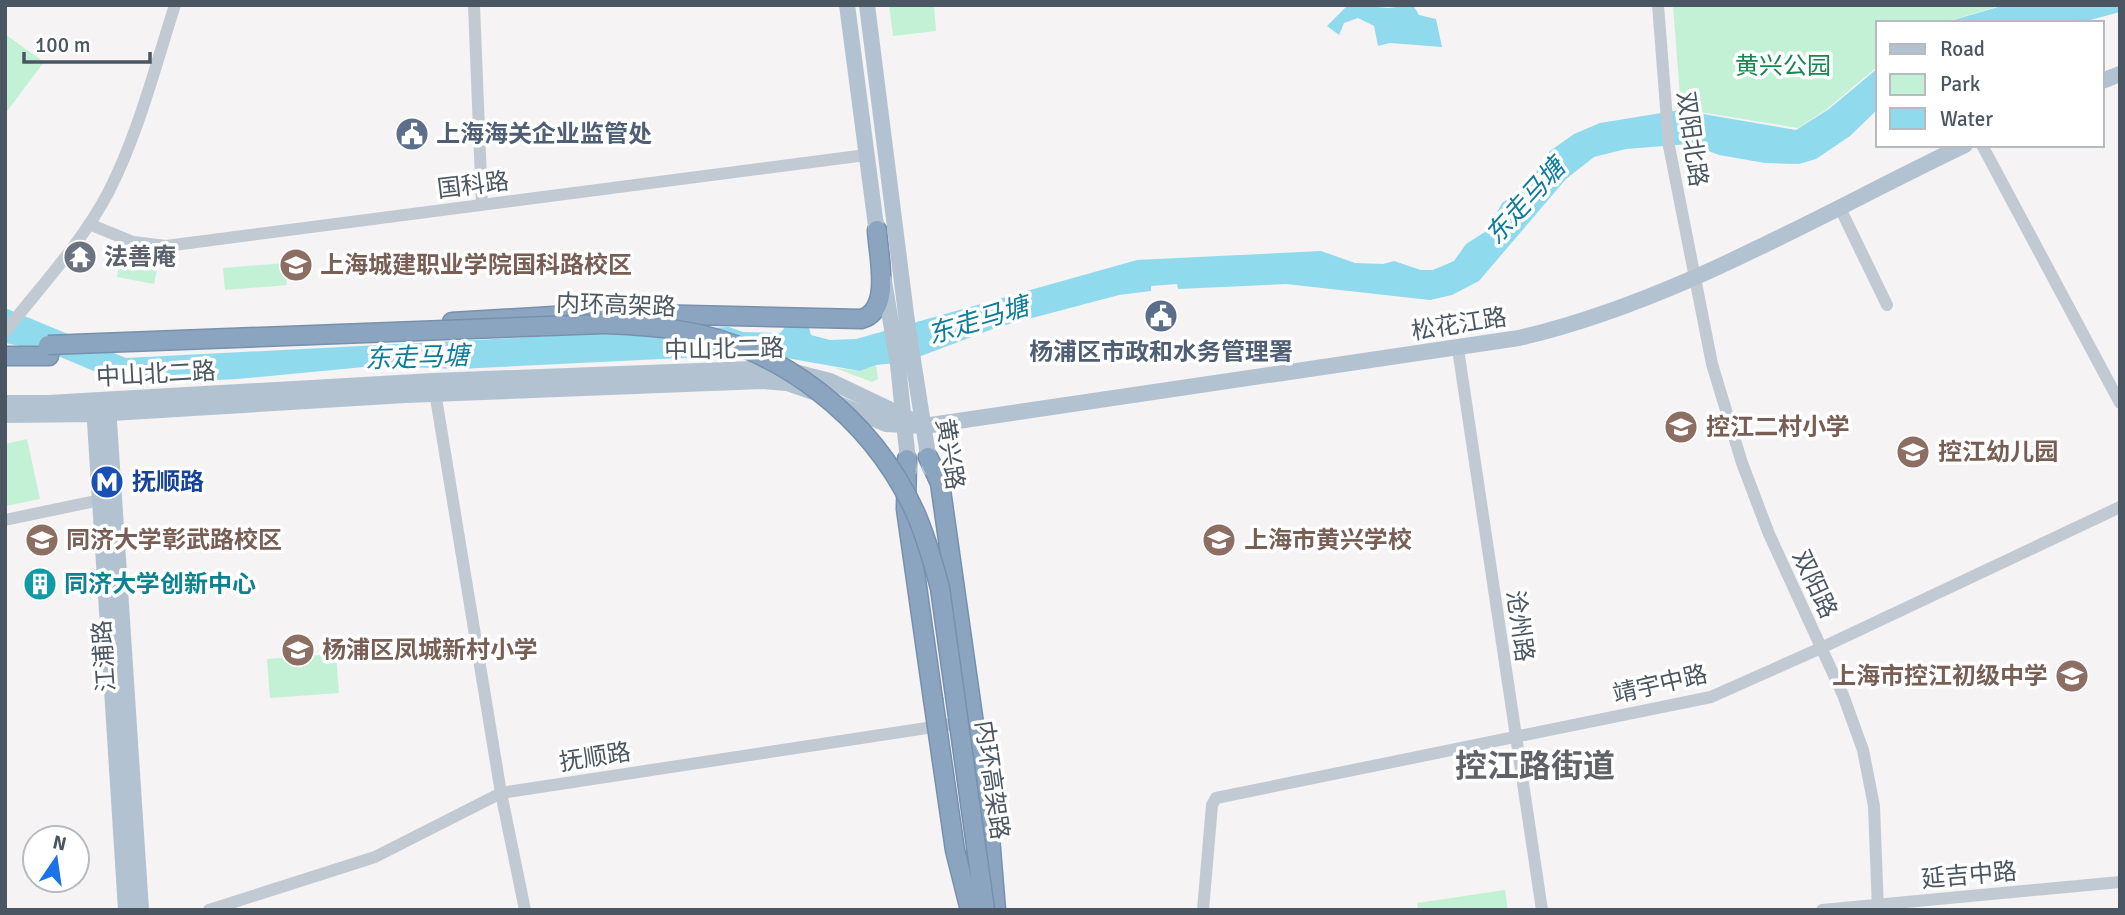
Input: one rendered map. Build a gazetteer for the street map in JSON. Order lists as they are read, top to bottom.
{
  "streets": {
    "highway": ["内环高架路"],
    "main road": [
      "松花江路",
      "中山北二路",
      "黄兴路",
      "江浦路"
    ],
    "street": [
      "双阳北路",
      "国科路",
      "双阳路",
      "沧州路",
      "靖宇中路",
      "抚顺路",
      "延吉中路"
    ]
  },
  "crossings": [
    ["双阳北路", "松花江路"],
    ["双阳北路", "双阳路"],
    ["国科路", "黄兴路"],
    ["内环高架路", "黄兴路"],
    ["松花江路", "中山北二路"],
    ["松花江路", "黄兴路"],
    ["松花江路", "双阳路"],
    ["松花江路", "沧州路"],
    ["中山北二路", "黄兴路"],
    ["中山北二路", "江浦路"],
    ["黄兴路", "抚顺路"],
    ["双阳路", "靖宇中路"],
    ["双阳路", "延吉中路"],
    ["沧州路", "靖宇中路"]
  ],
  "districts": ["控江路街道"],
  "water": ["东走马塘"],
  "parks": ["黄兴公园"],
  "places": {
    "public building": ["上海海关企业监管处", "杨浦区市政和水务管理署"],
    "temple": ["法善庵"],
    "school or university": [
      "上海城建职业学院国科路校区",
      "控江二村小学",
      "控江幼儿园",
      "同济大学彰武路校区",
      "上海市黄兴学校",
      "杨浦区凤城新村小学",
      "上海市控江初级中学"
    ],
    "metro station": ["抚顺路"],
    "building": ["同济大学创新中心"]
  },
  "legend": ["Road", "Park", "Water"],
  "scale_bar": "100 m",
  "north": "top"
}
